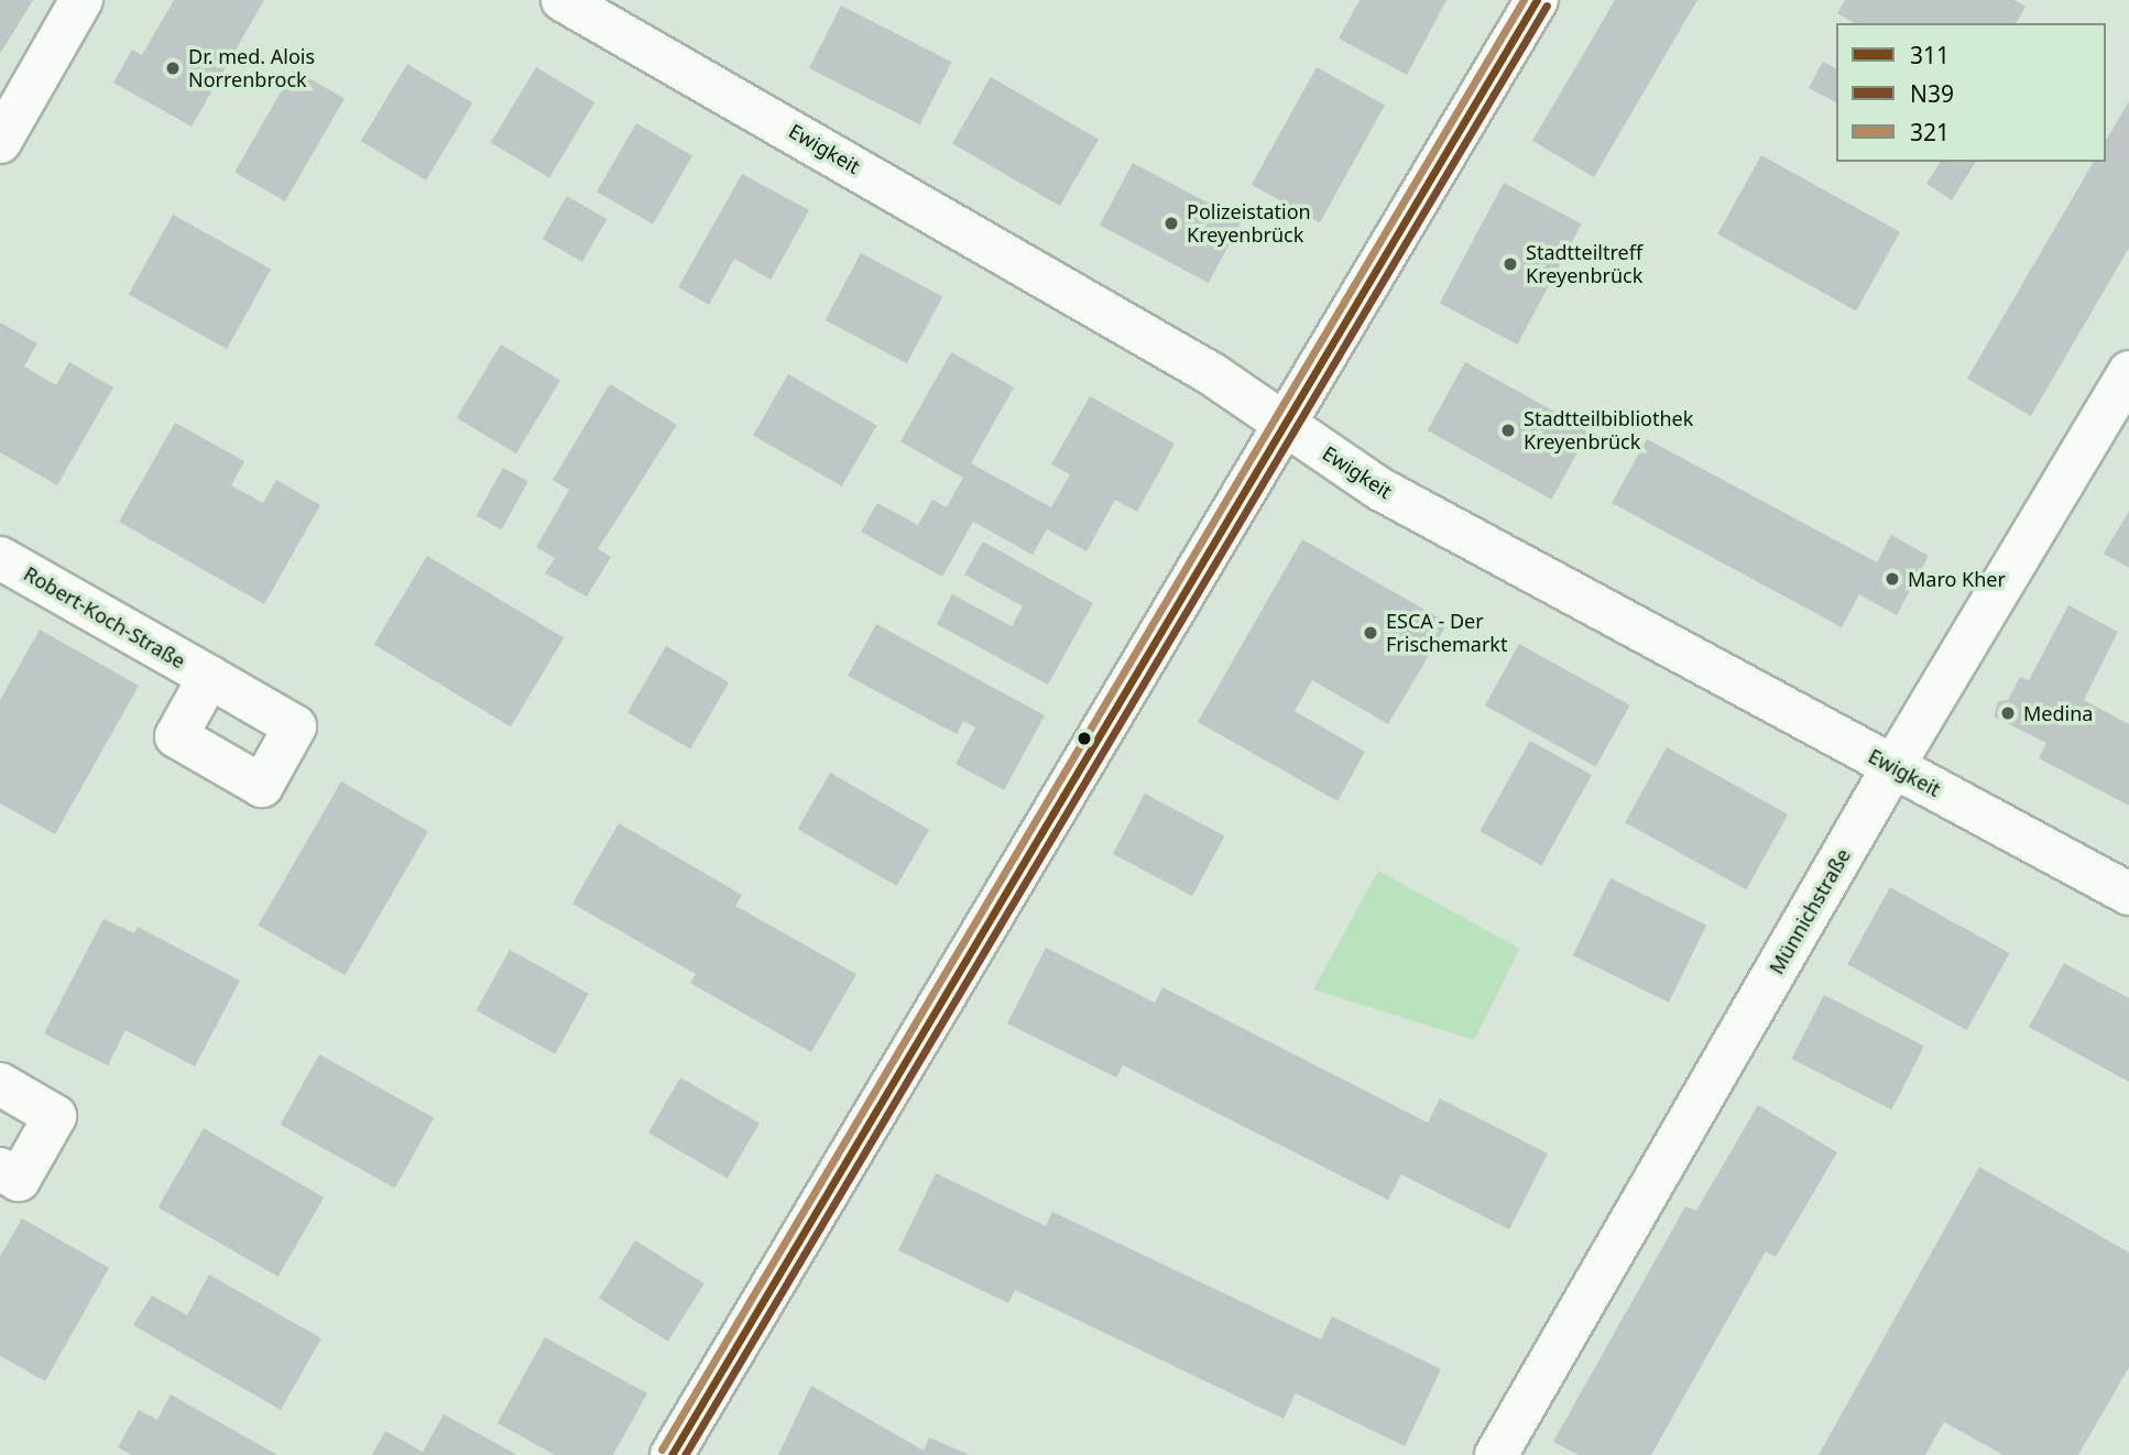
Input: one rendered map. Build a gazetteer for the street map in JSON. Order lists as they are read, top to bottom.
{
  "streets": {
    "street": ["Ewigkeit", "Robert-Koch-Straße", "Münnichstraße"]
  },
  "crossings": [
    ["Ewigkeit", "Münnichstraße"]
  ],
  "places": [
    "Dr. med. Alois Norrenbrock",
    "Polizeistation Kreyenbrück",
    "Stadtteiltreff Kreyenbrück",
    "Stadtteilbibliothek Kreyenbrück",
    "Maro Kher",
    "ESCA - Der Frischemarkt",
    "Medina"
  ],
  "lines": ["transit line 311", "transit line 321", "transit line N39"],
  "legend": ["311", "N39", "321"]
}
